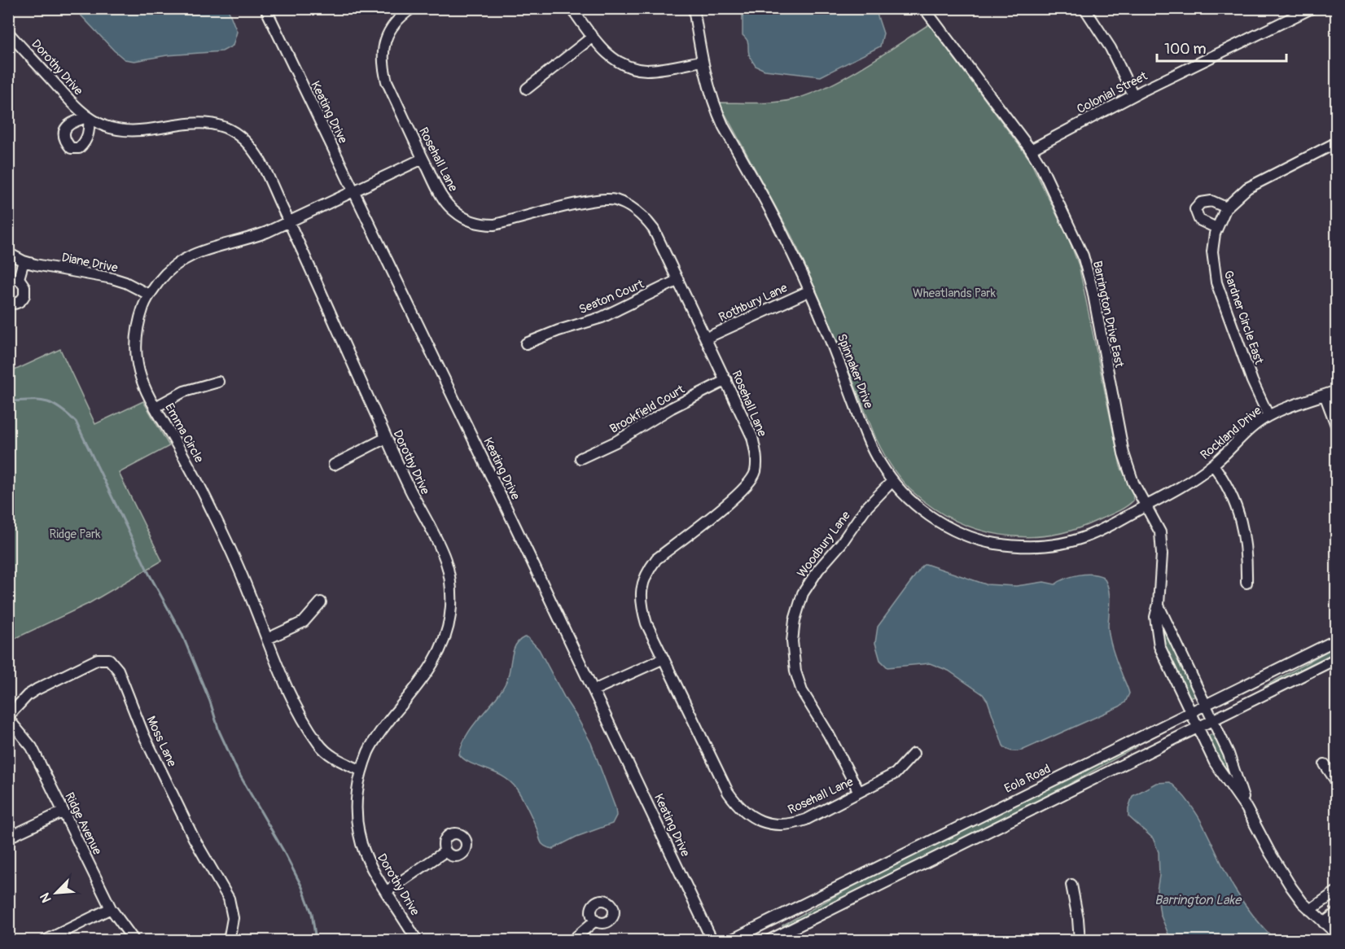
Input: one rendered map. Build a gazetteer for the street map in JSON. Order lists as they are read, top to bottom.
{
  "streets": {
    "street": [
      "Dorothy Drive",
      "Colonial Street",
      "Keating Drive",
      "Rosehall Lane",
      "Diane Drive",
      "Seaton Court",
      "Rothbury Lane",
      "Barrington Drive East",
      "Gardner Circle East",
      "Spinnaker Drive",
      "Brookfield Court",
      "Emma Circle",
      "Rockland Drive",
      "Woodbury Lane",
      "Moss Lane",
      "Eola Road",
      "Ridge Avenue"
    ]
  },
  "crossings": [
    ["Dorothy Drive", "Emma Circle"],
    ["Colonial Street", "Barrington Drive East"],
    ["Keating Drive", "Emma Circle"],
    ["Rosehall Lane", "Seaton Court"],
    ["Rosehall Lane", "Rothbury Lane"],
    ["Rosehall Lane", "Brookfield Court"],
    ["Rosehall Lane", "Emma Circle"],
    ["Rosehall Lane", "Woodbury Lane"],
    ["Diane Drive", "Emma Circle"],
    ["Rothbury Lane", "Spinnaker Drive"],
    ["Barrington Drive East", "Spinnaker Drive"],
    ["Barrington Drive East", "Rockland Drive"],
    ["Barrington Drive East", "Eola Road"],
    ["Gardner Circle East", "Rockland Drive"],
    ["Spinnaker Drive", "Rockland Drive"],
    ["Spinnaker Drive", "Woodbury Lane"],
    ["Moss Lane", "Ridge Avenue"]
  ],
  "water": ["Barrington Lake"],
  "parks": ["Wheatlands Park", "Ridge Park"],
  "scale_bar": "100 m",
  "north": "bottom left"
}
